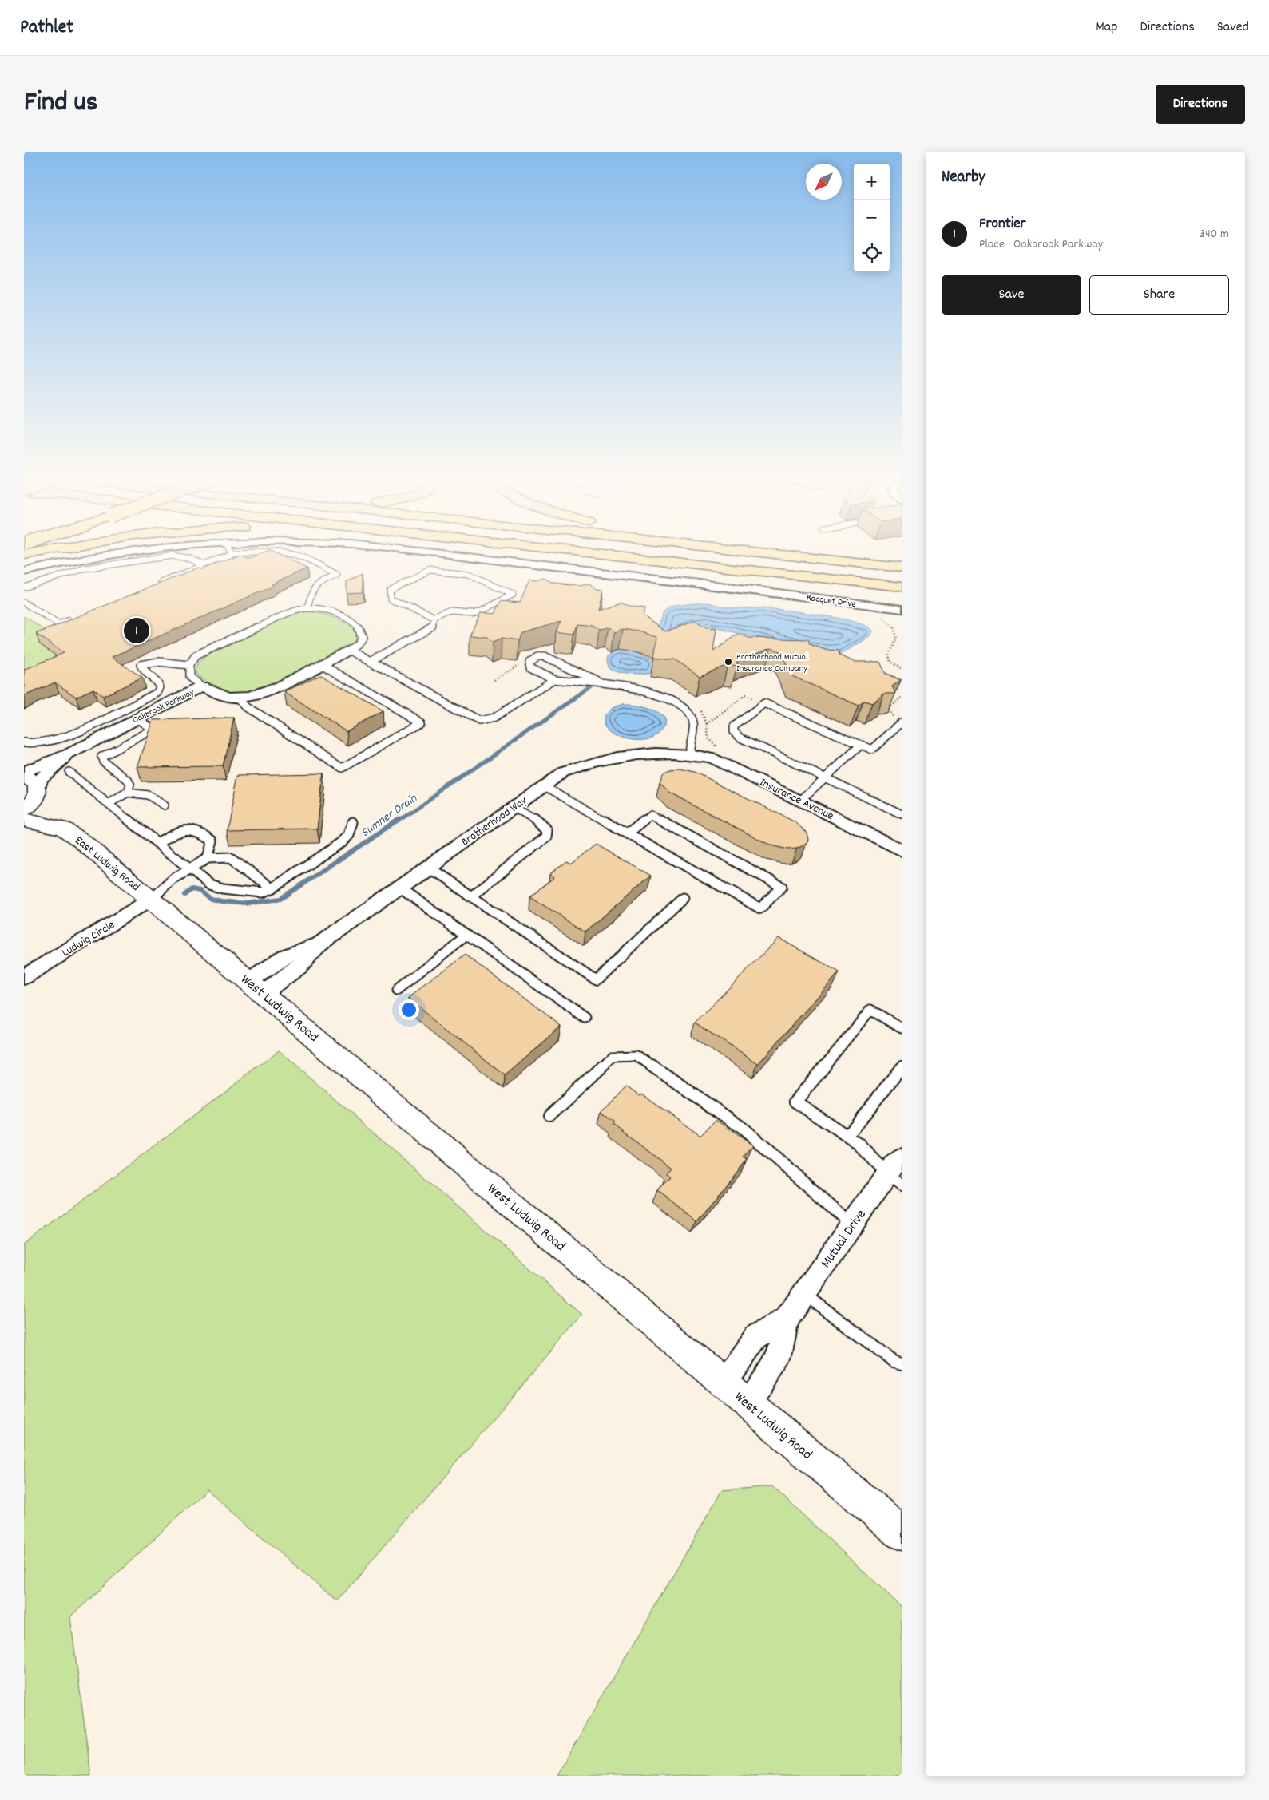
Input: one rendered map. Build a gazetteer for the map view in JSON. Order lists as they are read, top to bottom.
{
  "streets": {
    "main road": ["East Ludwig Road", "West Ludwig Road"],
    "street": [
      "Racquet Drive",
      "Oakbrook Parkway",
      "Insurance Avenue",
      "Brotherhood Way",
      "Ludwig Circle",
      "Mutual Drive"
    ]
  },
  "crossings": [
    ["Oakbrook Parkway", "East Ludwig Road"],
    ["Insurance Avenue", "Brotherhood Way"],
    ["Brotherhood Way", "West Ludwig Road"],
    ["East Ludwig Road", "Ludwig Circle"],
    ["East Ludwig Road", "West Ludwig Road"],
    ["Ludwig Circle", "West Ludwig Road"],
    ["West Ludwig Road", "Mutual Drive"]
  ],
  "water": ["Sumner Drain"],
  "places": ["Brotherhood Mutual Insurance Company"],
  "north": "bottom left",
  "page": {
    "header": "Pathlet",
    "nav": ["Map", "Directions", "Saved"],
    "title": "Find us",
    "buttons": [
      "Directions",
      ["Save", "Share"]
    ],
    "heading": "Nearby",
    "map_buttons": ["+", "−"],
    "list": [
      {
        "mark": "1",
        "name": "Frontier",
        "note": "Place · Oakbrook Parkway",
        "value": "340 m"
      }
    ],
    "pins": "1"
  }
}
